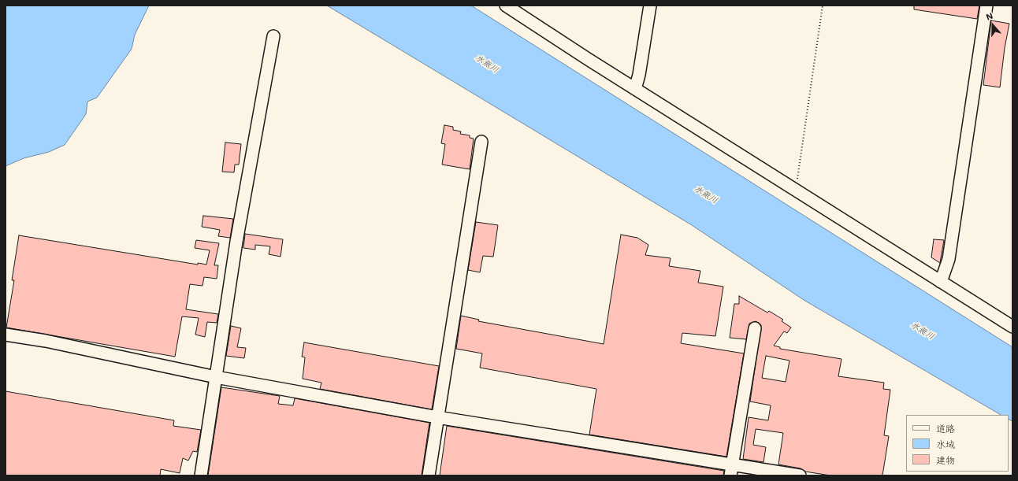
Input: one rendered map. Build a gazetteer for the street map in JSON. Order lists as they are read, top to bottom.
{
  "water": ["水無川"],
  "legend": ["道路", "水域", "建物"],
  "north": "top"
}
